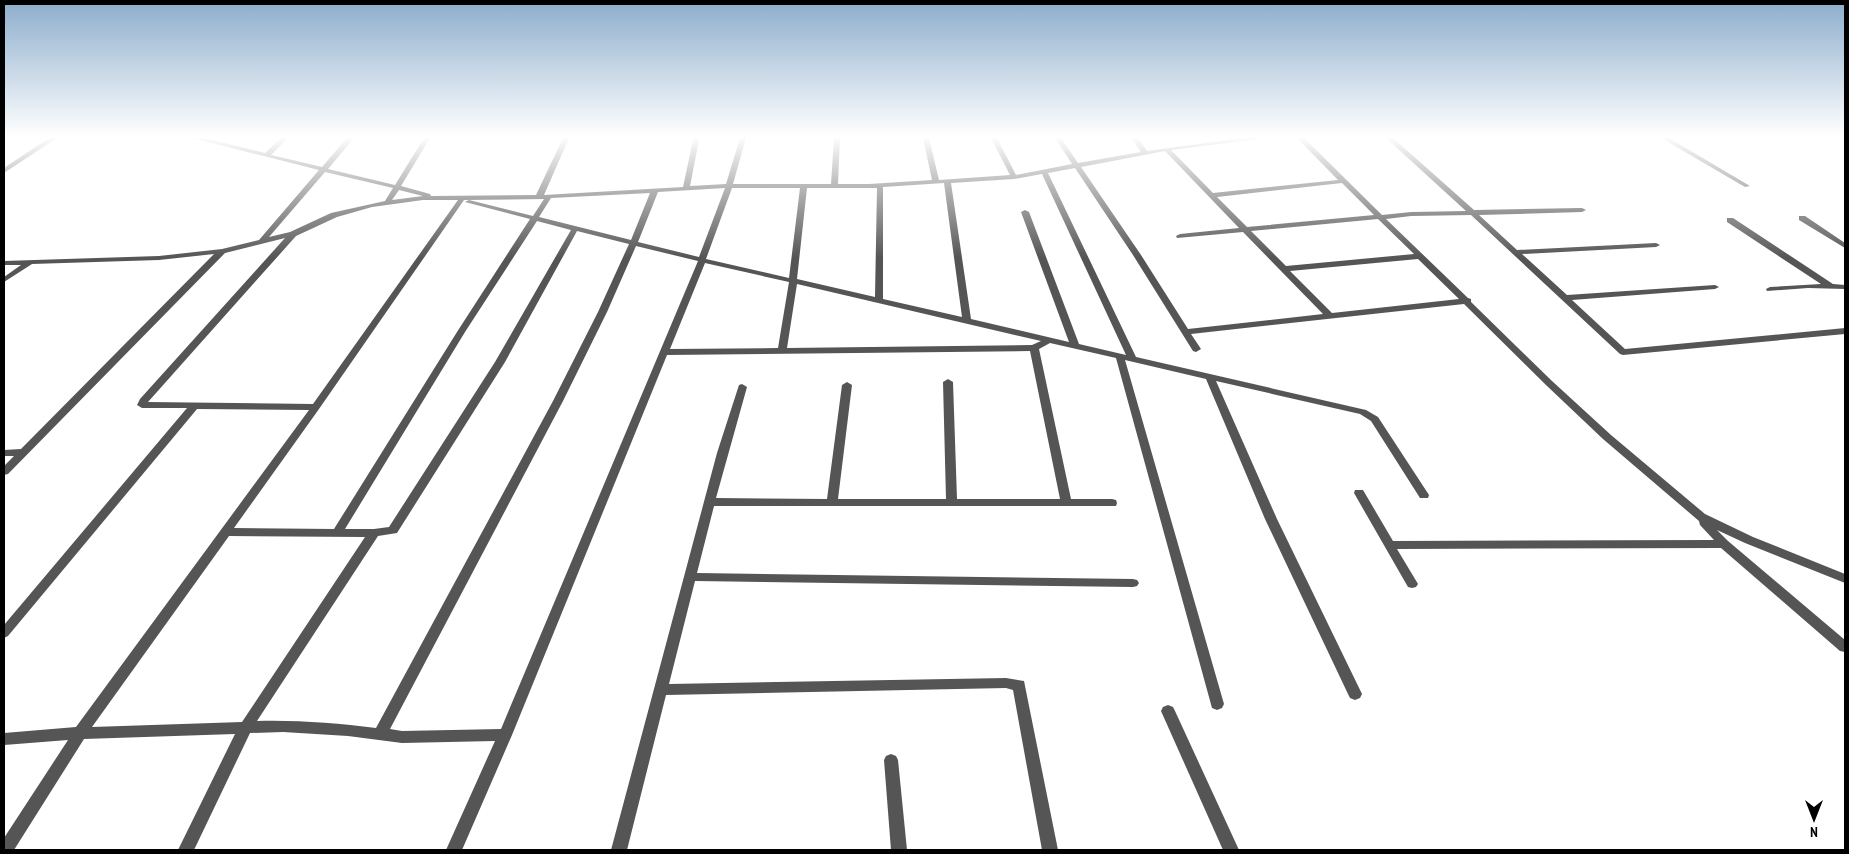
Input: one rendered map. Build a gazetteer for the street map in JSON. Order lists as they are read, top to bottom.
{
  "north": "bottom"
}
